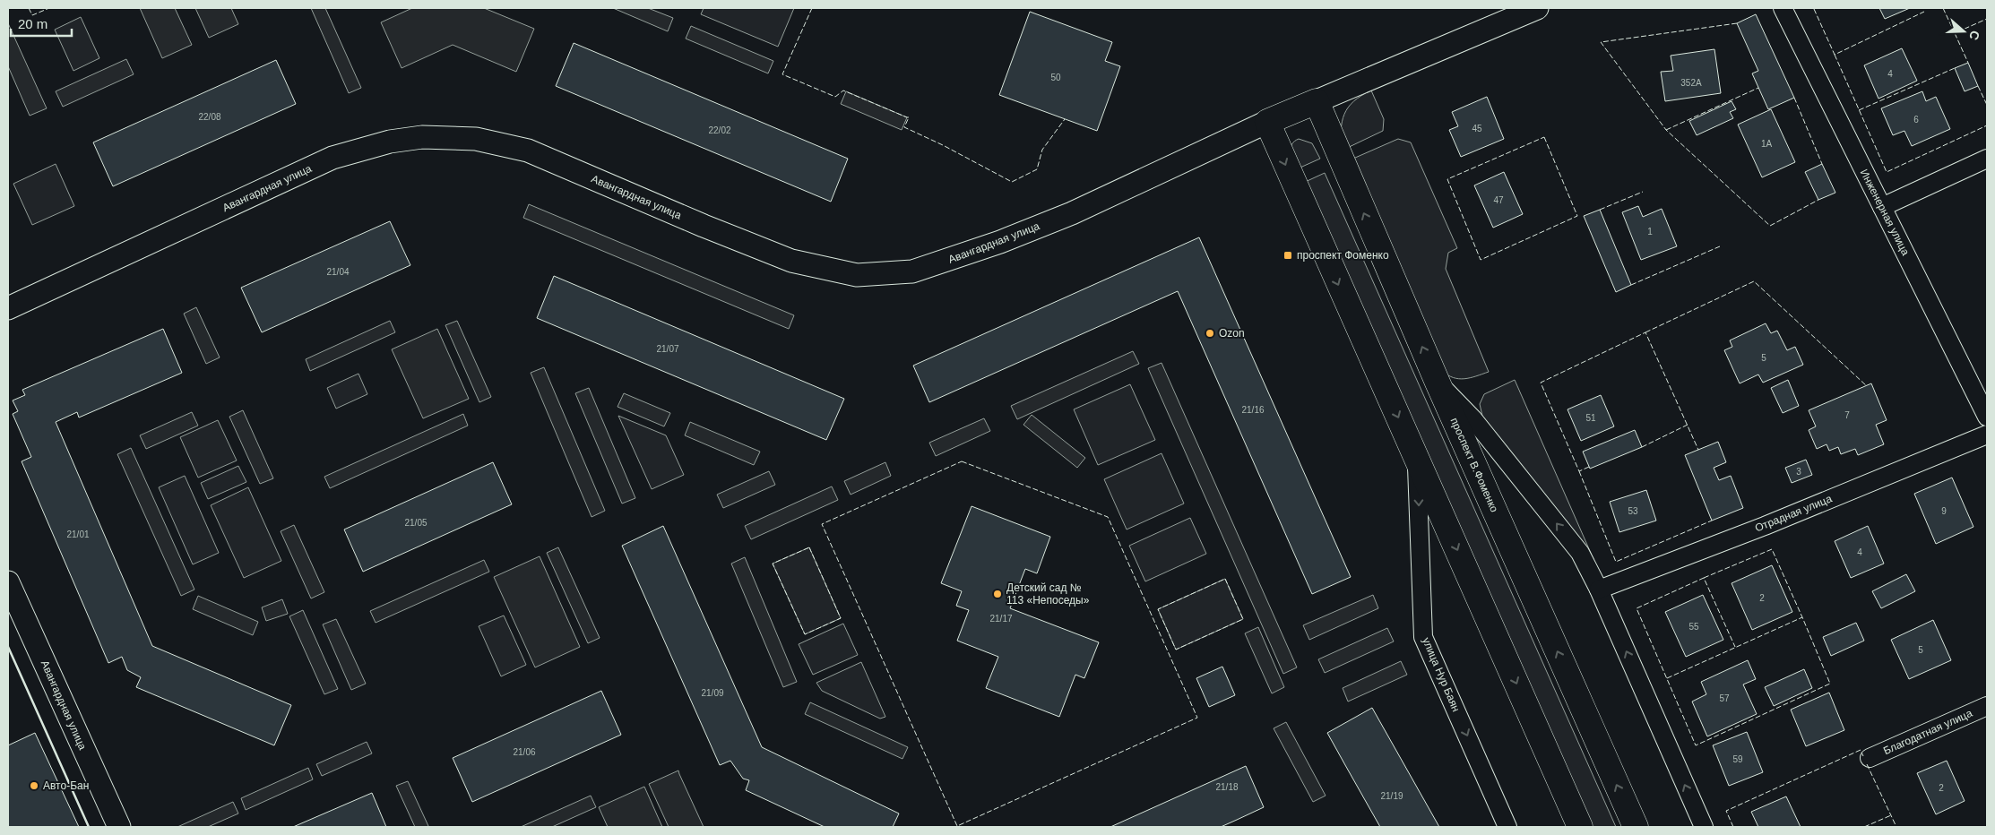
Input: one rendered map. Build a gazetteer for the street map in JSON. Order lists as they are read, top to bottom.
{
  "streets": {
    "main road": ["проспект В.Фоменко"],
    "street": [
      "Авангардная улица",
      "Инженерная улица",
      "Отрадная улица",
      "улица Нур Баян",
      "Благодатная улица"
    ]
  },
  "places": {
    "transit": ["проспект Фоменко"],
    "other": ["Ozon", "Детский сад № 113 «Непоседы»", "Авто-Бан"]
  },
  "house_numbers": [
    "4",
    "50",
    "352А",
    "22/08",
    "6",
    "45",
    "22/02",
    "1А",
    "47",
    "1",
    "21/04",
    "21/07",
    "5",
    "21/16",
    "7",
    "51",
    "3",
    "53",
    "9",
    "21/05",
    "21/01",
    "4",
    "2",
    "21/17",
    "55",
    "5",
    "21/09",
    "57",
    "21/06",
    "59",
    "21/18",
    "2",
    "21/19"
  ],
  "scale_bar": "20 m",
  "north": "right"
}
